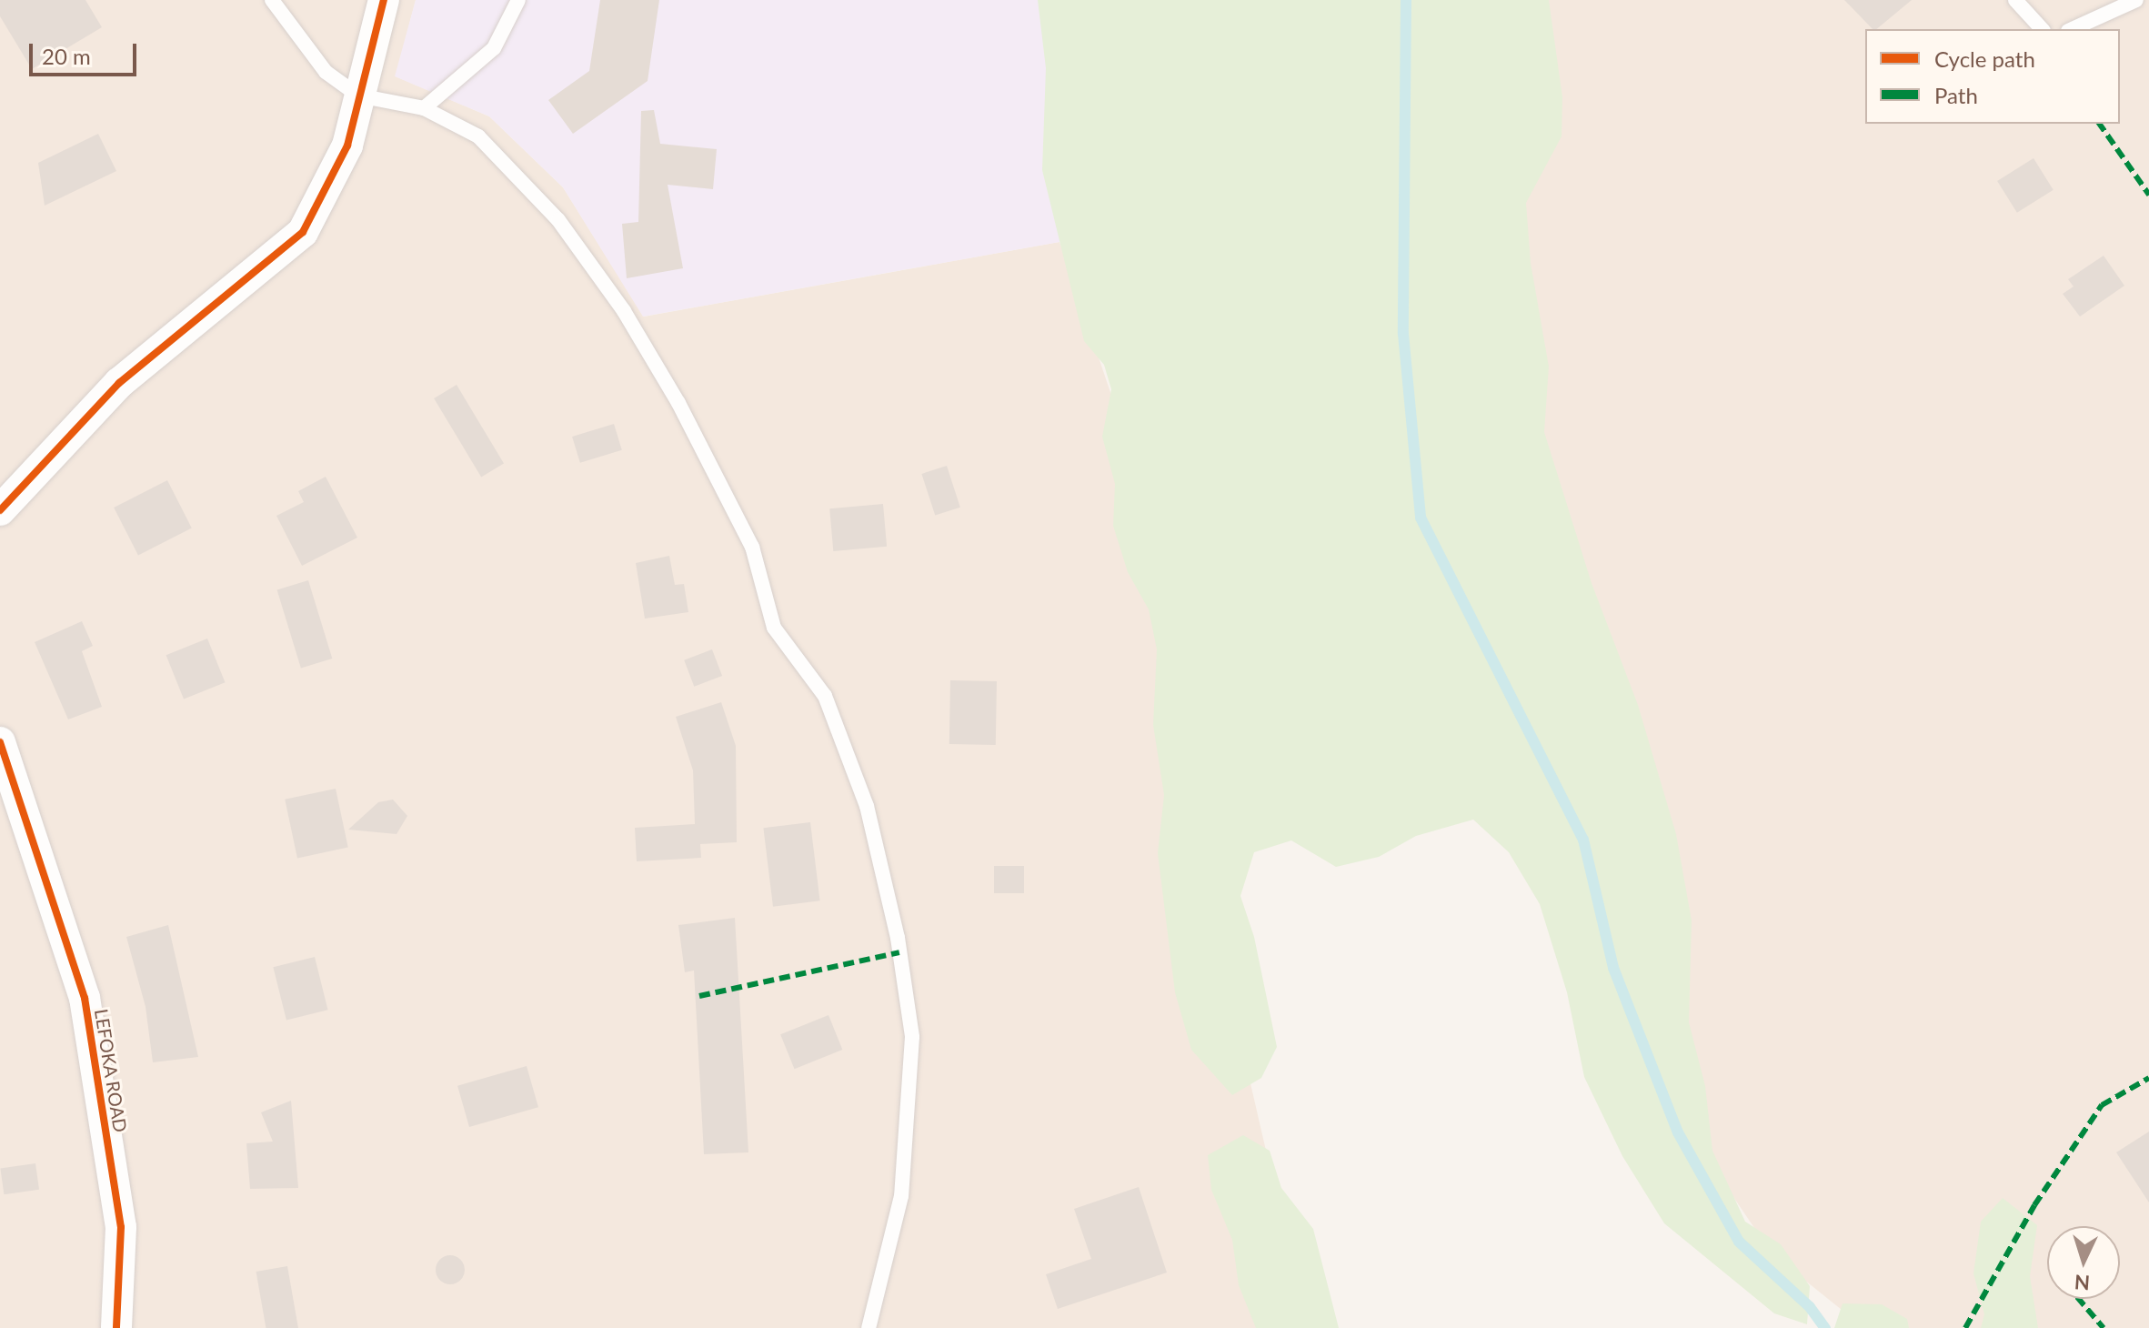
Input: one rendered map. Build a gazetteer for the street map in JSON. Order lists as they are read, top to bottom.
{
  "streets": {
    "street": ["LEFOKA ROAD"]
  },
  "legend": ["Cycle path", "Path"],
  "scale_bar": "20 m",
  "north": "bottom"
}
